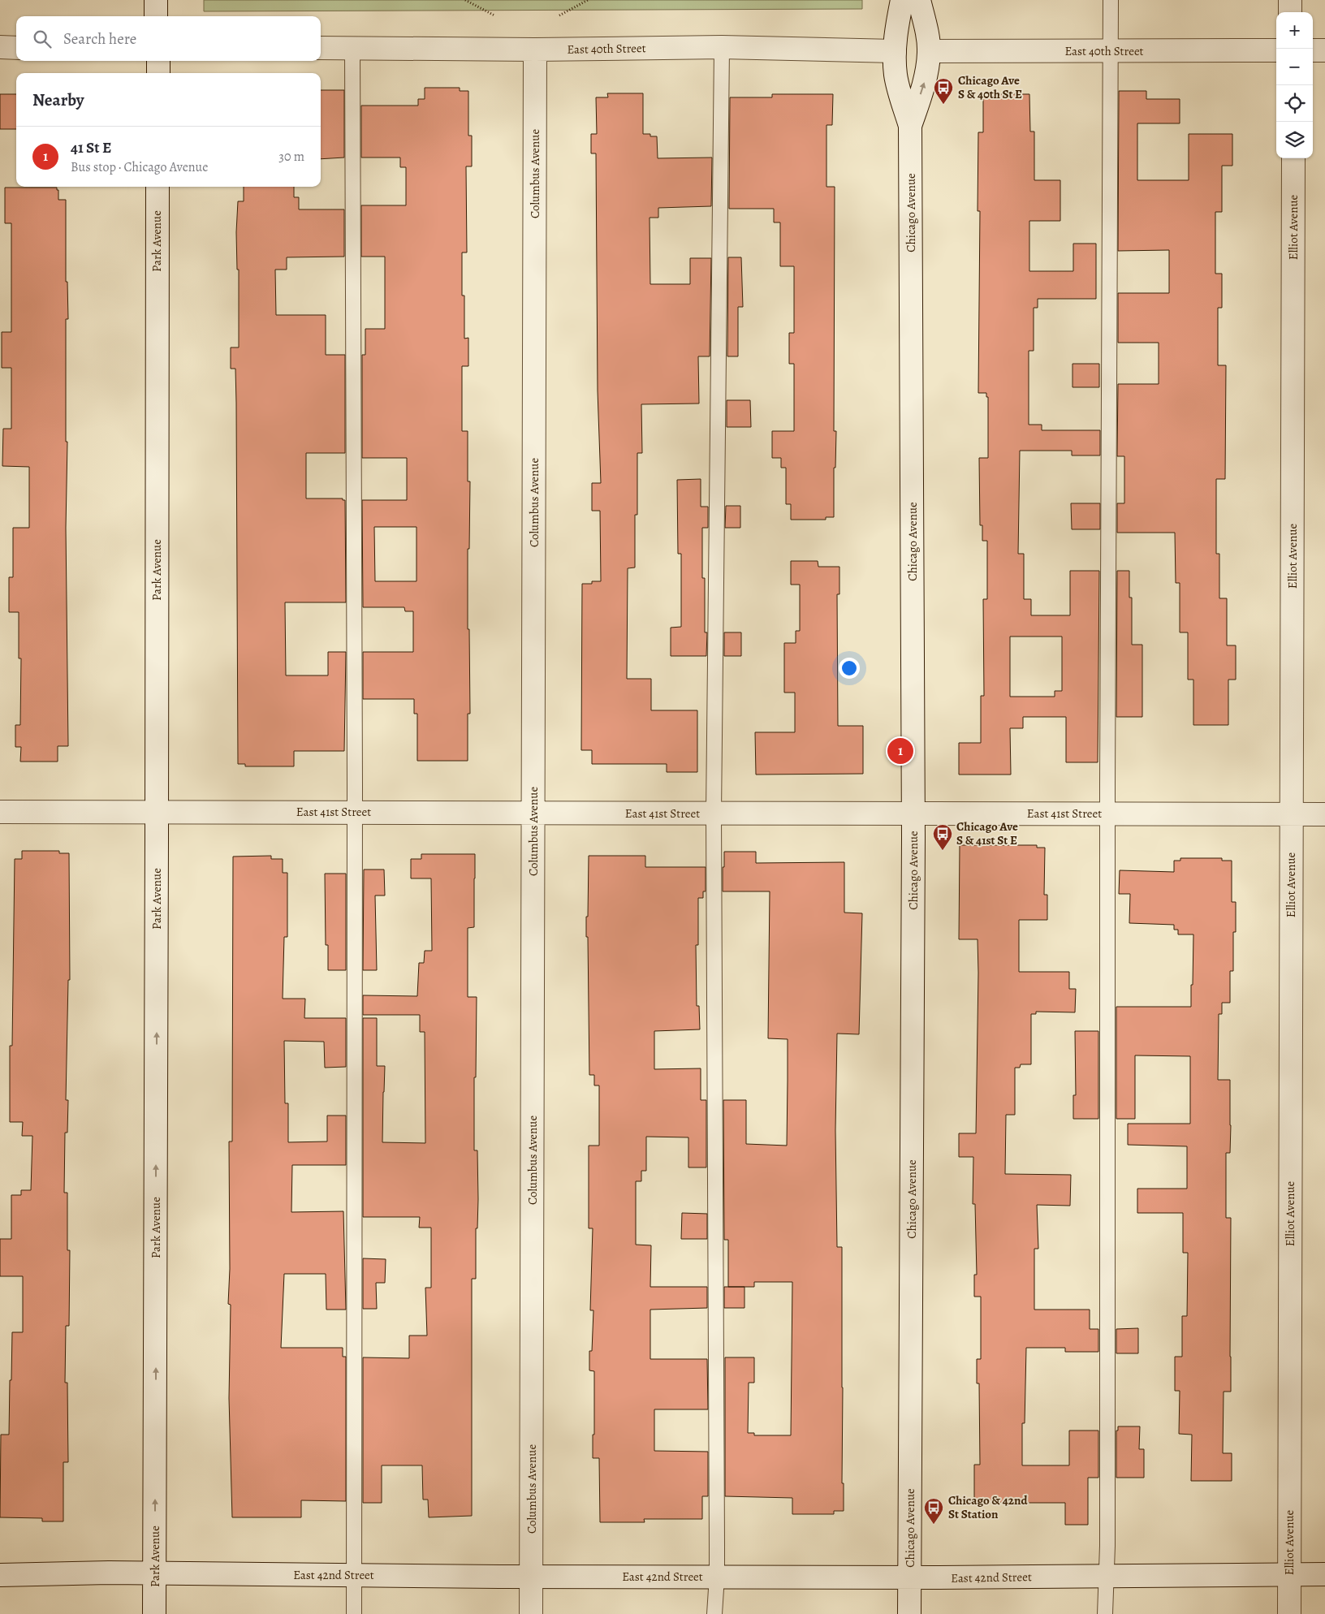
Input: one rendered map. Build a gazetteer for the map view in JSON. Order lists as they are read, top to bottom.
{
  "streets": {
    "street": [
      "East 40th Street",
      "Columbus Avenue",
      "Chicago Avenue",
      "Elliot Avenue",
      "Park Avenue",
      "East 41st Street",
      "East 42nd Street"
    ]
  },
  "crossings": [
    ["East 40th Street", "Columbus Avenue"],
    ["East 40th Street", "Chicago Avenue"],
    ["Columbus Avenue", "East 41st Street"],
    ["Columbus Avenue", "East 42nd Street"],
    ["Chicago Avenue", "East 41st Street"],
    ["Chicago Avenue", "East 42nd Street"],
    ["Elliot Avenue", "East 41st Street"],
    ["Elliot Avenue", "East 42nd Street"],
    ["Park Avenue", "East 41st Street"],
    ["Park Avenue", "East 42nd Street"]
  ],
  "one_way": ["Park Avenue"],
  "places": {
    "bus stop": ["Chicago Ave S & 40th St E", "Chicago Ave S & 41st St E", "Chicago & 42nd St Station"]
  },
  "page": {
    "map_buttons": ["+", "−"],
    "search": "Search here",
    "heading": "Nearby",
    "list": [
      {
        "mark": "1",
        "name": "41 St E",
        "note": "Bus stop · Chicago Avenue",
        "value": "30 m"
      }
    ],
    "pins": "1"
  }
}
